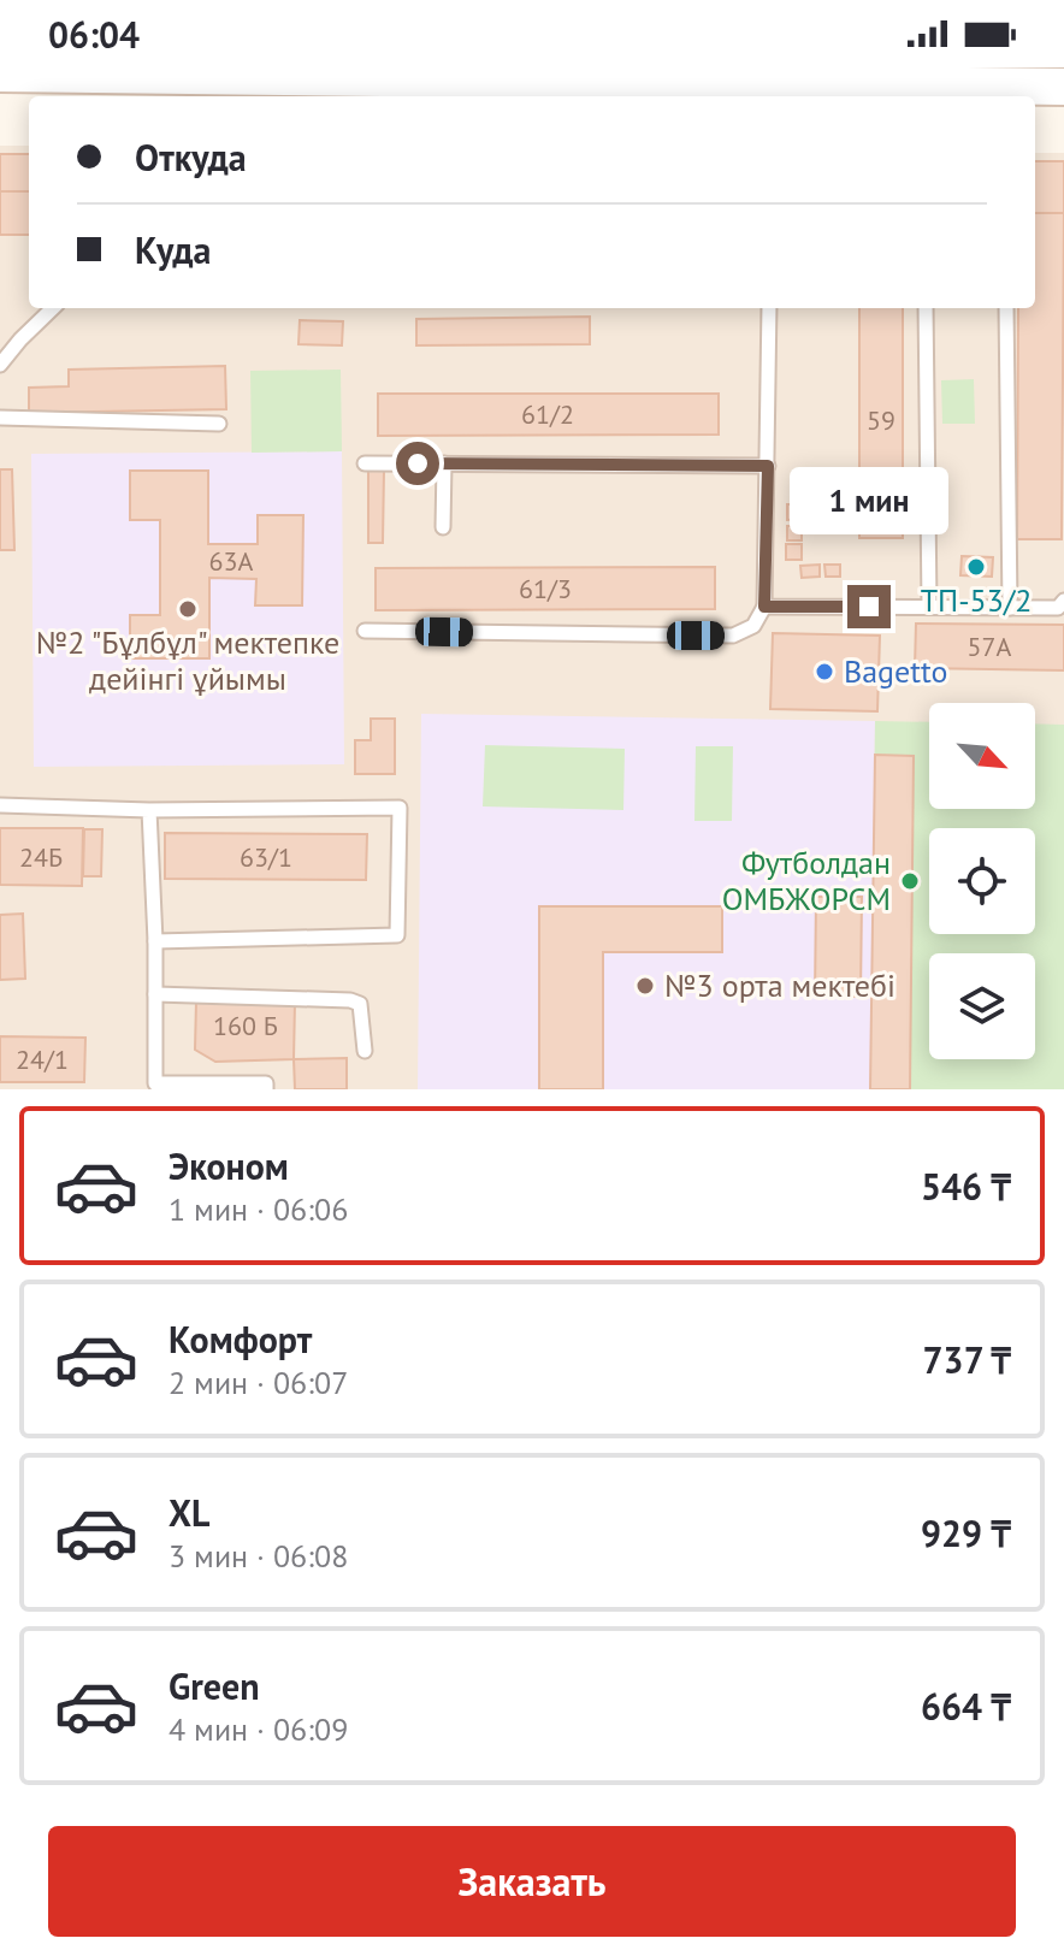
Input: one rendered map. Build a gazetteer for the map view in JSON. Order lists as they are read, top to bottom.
{
  "places": [
    "ТП-53/2",
    "№2 \"Бұлбұл\" мектепке дейінгі ұйымы",
    "Bagetto",
    "Футболдан ОМБЖОРСМ",
    "№3 орта мектебі"
  ],
  "house_numbers": [
    "61/2",
    "59",
    "63А",
    "61/3",
    "57А",
    "24Б",
    "63/1",
    "160 Б",
    "24/1"
  ],
  "north": "bottom right",
  "page": {
    "status": "06:04",
    "banner": ["Откуда", "Куда"],
    "bubble": "1 мин",
    "list": [
      {
        "name": "Эконом",
        "note": "1 мин · 06:06",
        "value": "546 ₸"
      },
      {
        "name": "Комфорт",
        "note": "2 мин · 06:07",
        "value": "737 ₸"
      },
      {
        "name": "XL",
        "note": "3 мин · 06:08",
        "value": "929 ₸"
      },
      {
        "name": "Green",
        "note": "4 мин · 06:09",
        "value": "664 ₸"
      }
    ],
    "buttons": "Заказать"
  }
}
